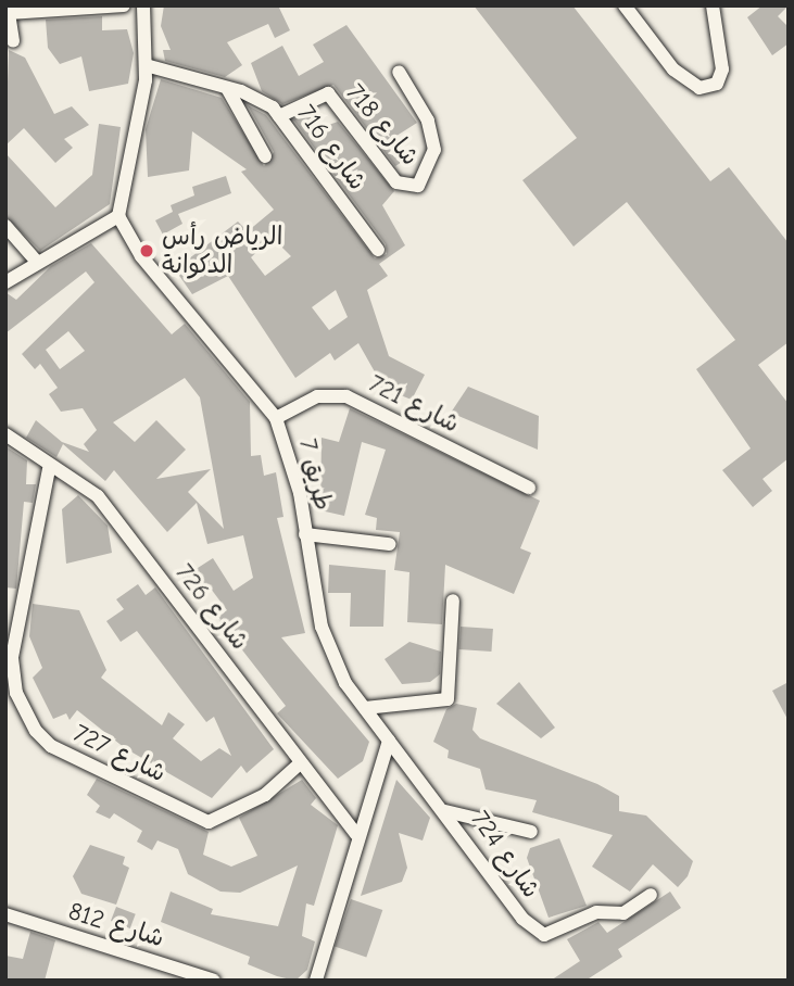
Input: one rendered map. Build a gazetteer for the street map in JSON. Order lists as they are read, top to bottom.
{
  "streets": {
    "street": [
      "شارع 718",
      "شارع 716",
      "شارع 721",
      "7 طريق",
      "شارع 726",
      "شارع 727",
      "شارع 724",
      "شارع 812"
    ]
  },
  "crossings": [
    ["شارع 718", "شارع 716"],
    ["شارع 721", "7 طريق"],
    ["7 طريق", "شارع 724"],
    ["شارع 726", "شارع 727"]
  ],
  "places": ["الرياض رأس الدكوانة"]
}
